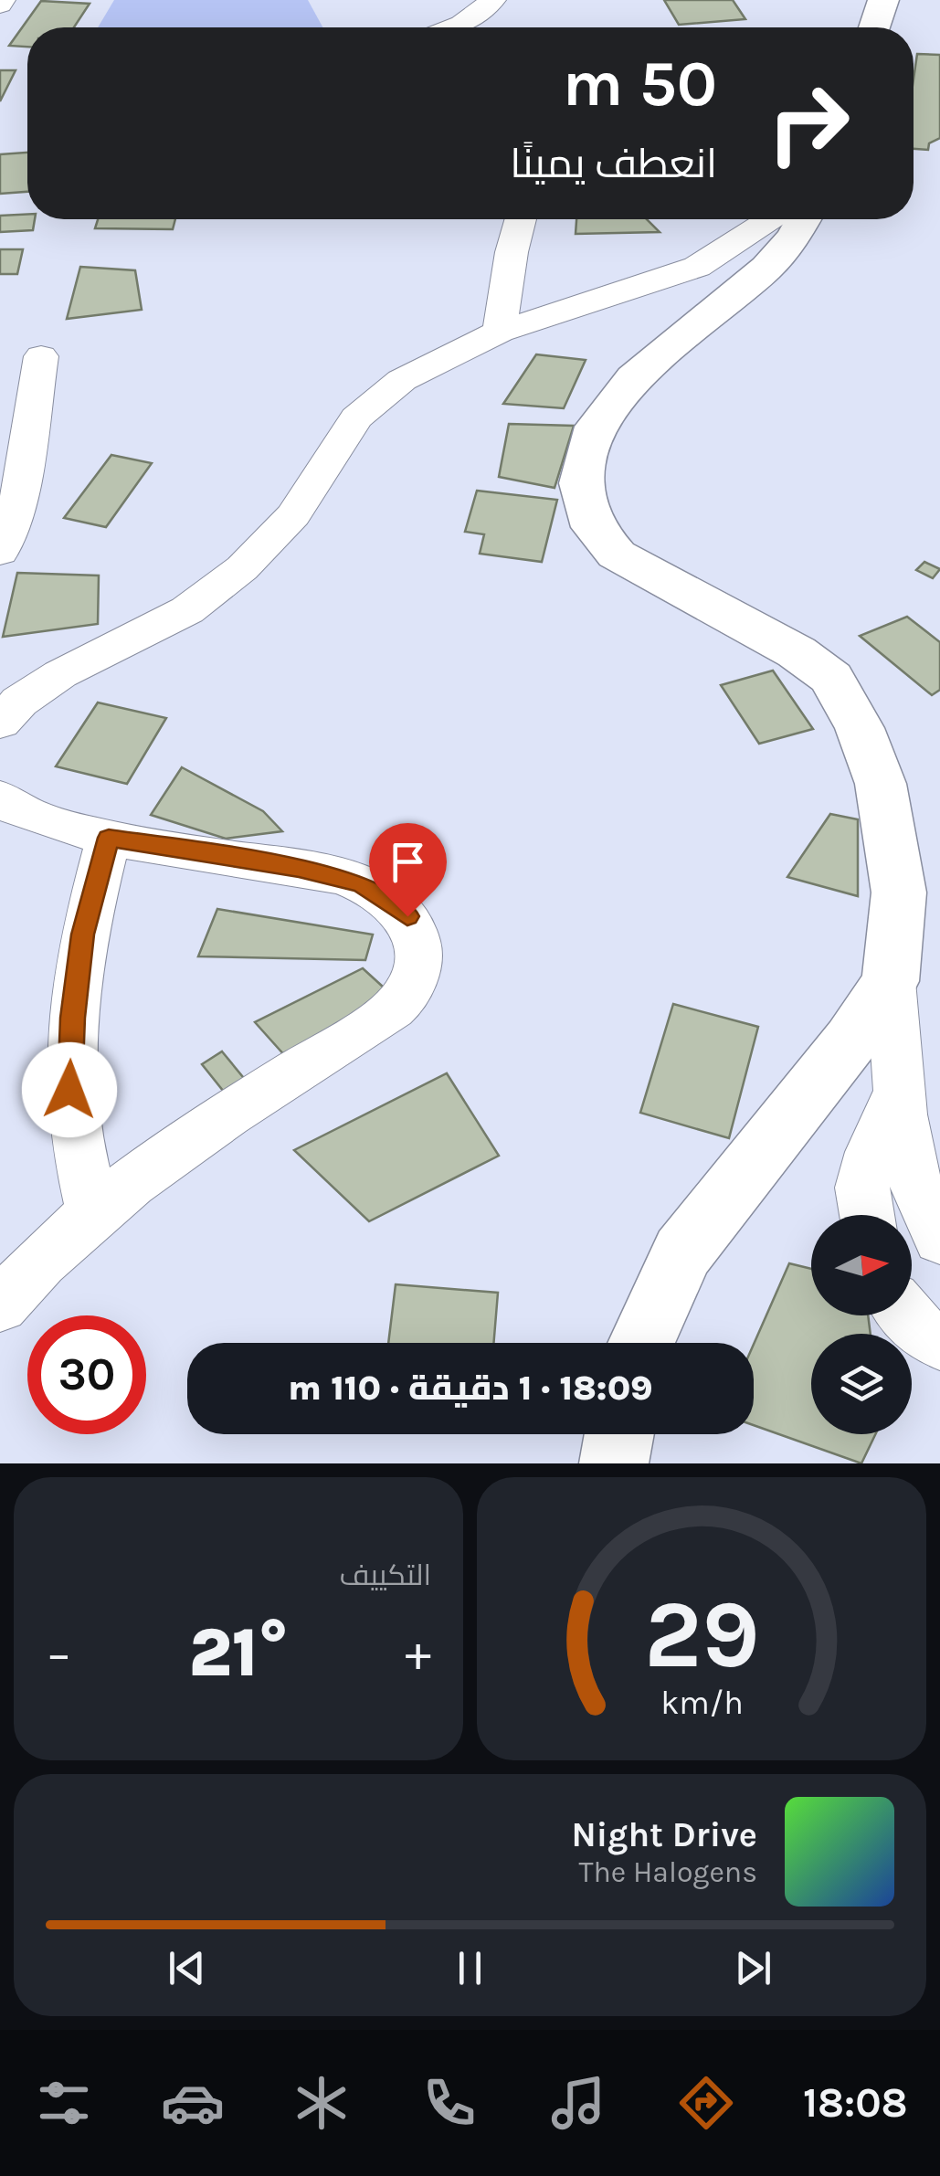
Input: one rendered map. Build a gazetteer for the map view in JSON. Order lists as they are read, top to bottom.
{
  "north": "right",
  "page": {
    "turn": ["50 m", "انعطف يمينًا"],
    "limit": "30",
    "trip": "18:09 · 1 دقيقة · 110 m",
    "tile": "التكييف",
    "heat": ["−", "21°", "+"],
    "song": ["Night Drive", "The Halogens"],
    "tabs": "18:08",
    "gauge": ["29", "km/h"]
  }
}
